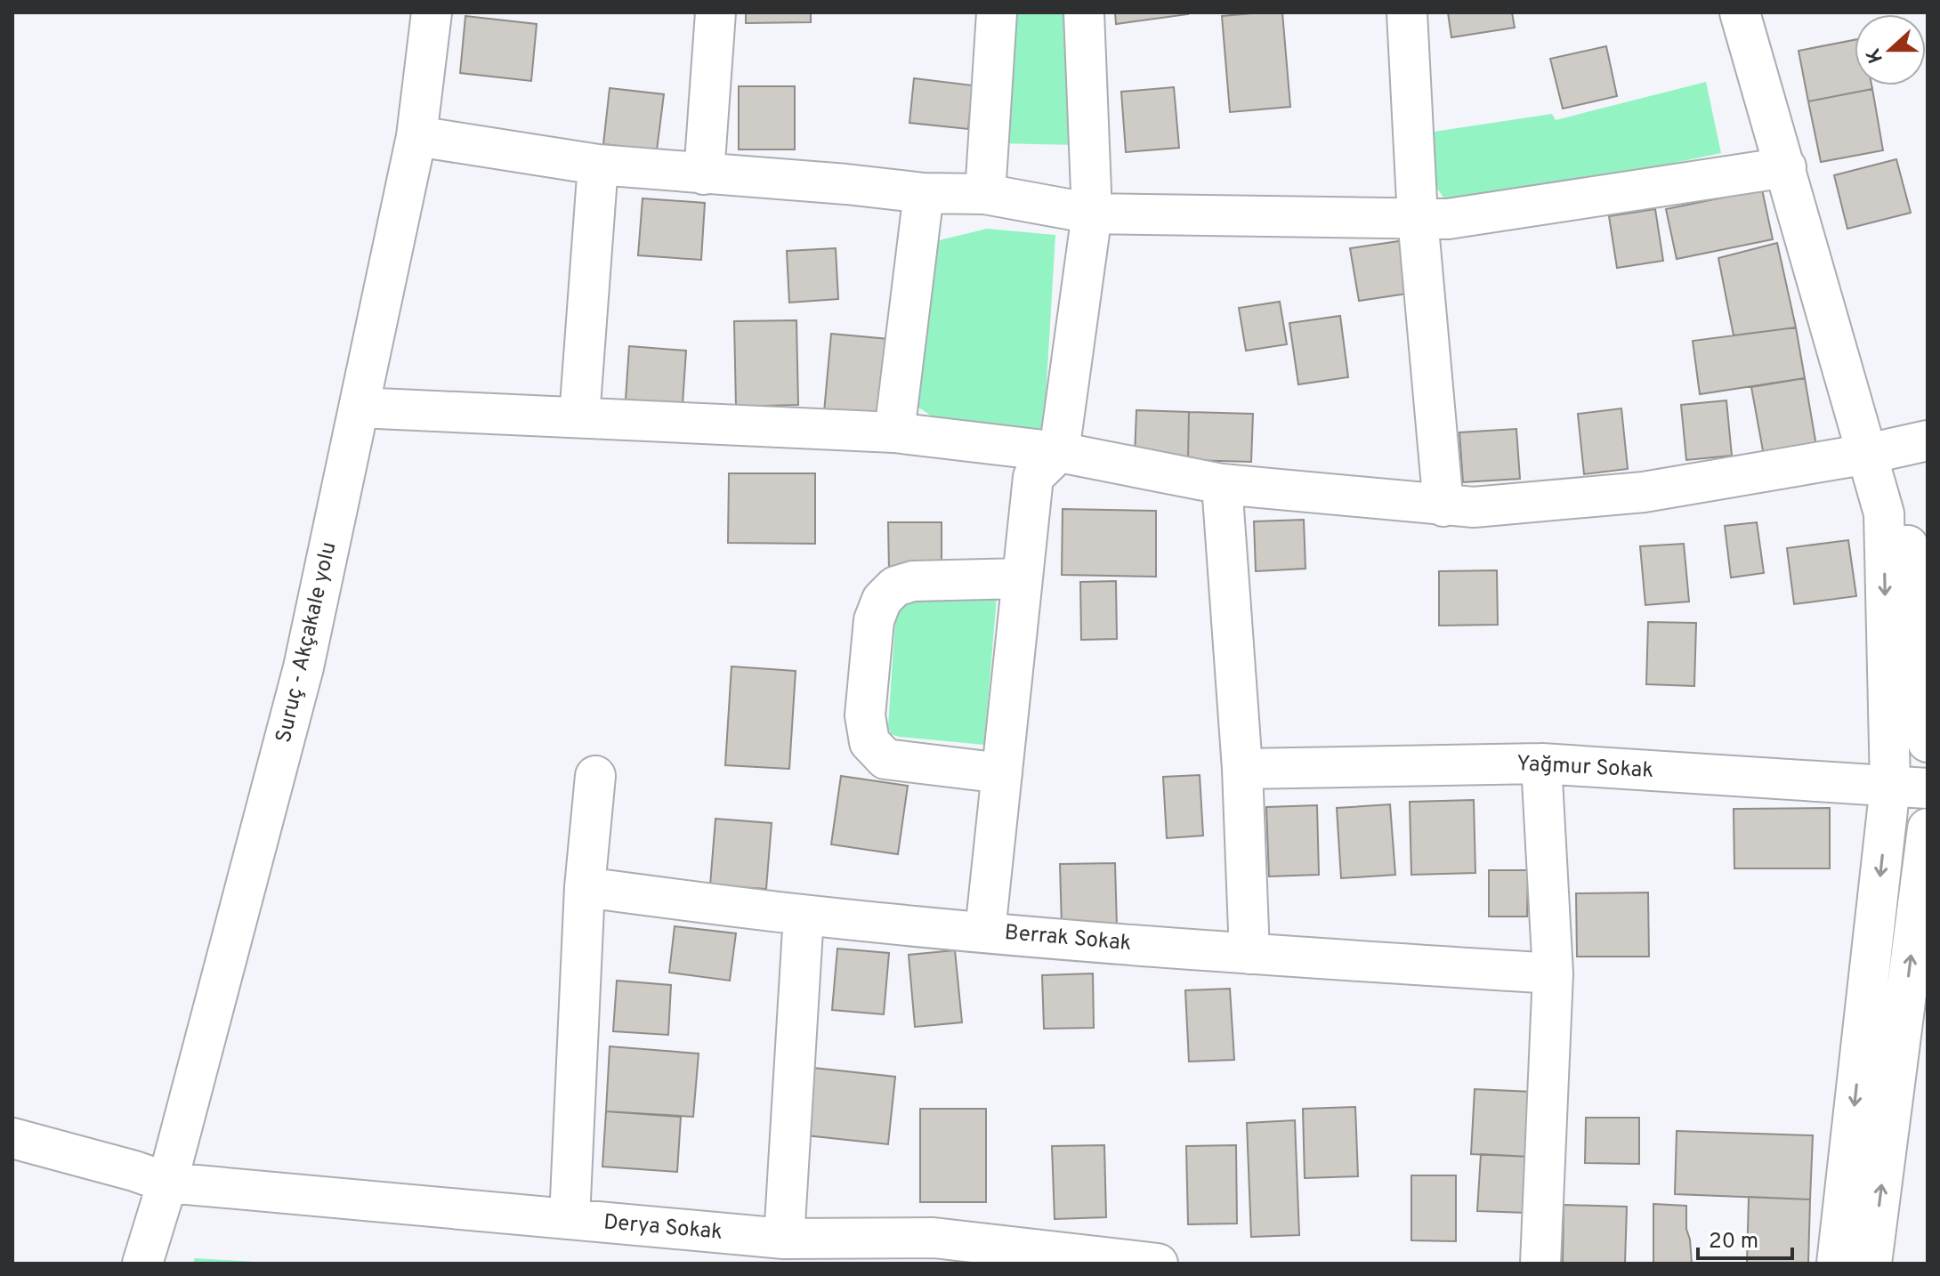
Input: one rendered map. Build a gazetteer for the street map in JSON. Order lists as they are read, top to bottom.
{
  "streets": {
    "street": [
      "Suruç - Akçakale yolu",
      "Yağmur Sokak",
      "Berrak Sokak",
      "Derya Sokak"
    ]
  },
  "crossings": [
    ["Suruç - Akçakale yolu", "Derya Sokak"]
  ],
  "scale_bar": "20 m",
  "north": "left"
}
